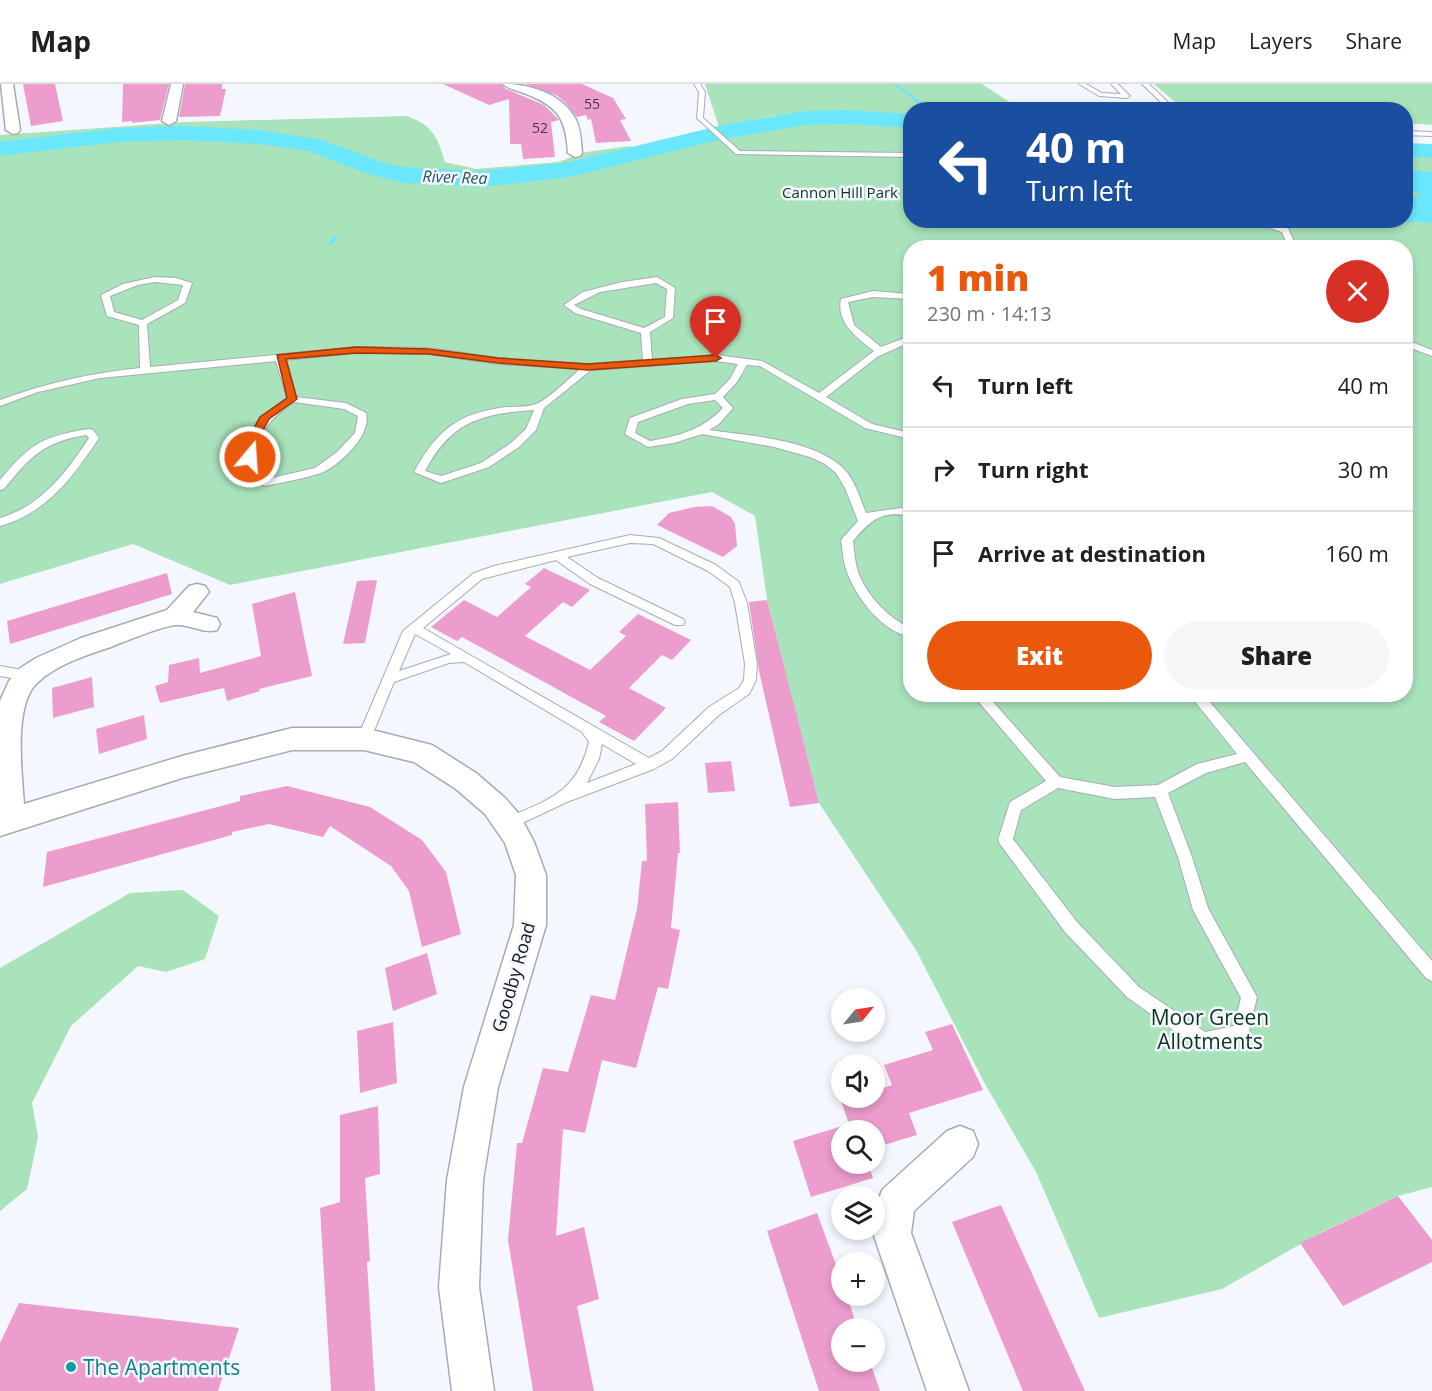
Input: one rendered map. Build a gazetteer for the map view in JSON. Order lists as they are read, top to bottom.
{
  "streets": {
    "street": ["Goodby Road"]
  },
  "water": ["River Rea"],
  "parks": ["Cannon Hill Park", "Moor Green Allotments"],
  "places": ["The Apartments"],
  "house_numbers": ["55", "52"],
  "north": "top right",
  "page": {
    "header": "Map",
    "nav": ["Map", "Layers", "Share"],
    "turn": ["40 m", "Turn left"],
    "heading": ["1 min", "230 m · 14:13"],
    "list": [
      {
        "name": "Turn left",
        "value": "40 m"
      },
      {
        "name": "Turn right",
        "value": "30 m"
      },
      {
        "name": "Arrive at destination",
        "value": "160 m"
      }
    ],
    "buttons": ["Exit", "Share"],
    "map_buttons": ["+", "−"]
  }
}
